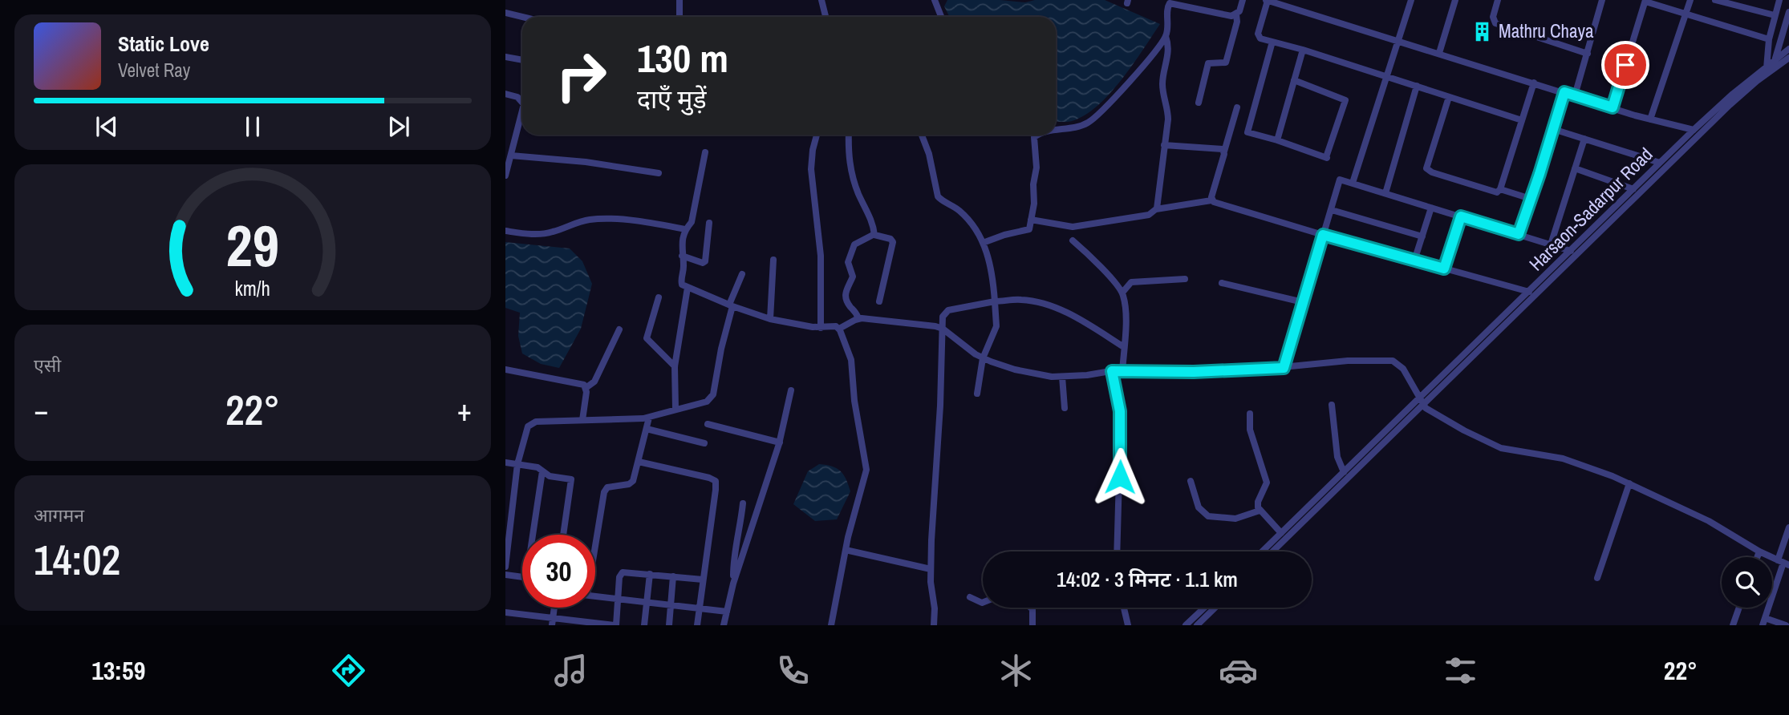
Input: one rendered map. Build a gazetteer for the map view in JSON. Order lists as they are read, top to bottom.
{
  "streets": {
    "street": ["Harsaon-Sadarpur Road"]
  },
  "places": {
    "building": ["Mathru Chaya"]
  },
  "page": {
    "turn": ["130 m", "दाएँ मुड़ें"],
    "song": ["Static Love", "Velvet Ray"],
    "tile": [
      "एसी",
      ["आगमन", "14:02"]
    ],
    "heat": ["−", "22°", "+"],
    "limit": "30",
    "trip": "14:02 · 3 मिनट · 1.1 km",
    "tabs": ["13:59", "22°"],
    "gauge": ["29", "km/h"]
  }
}
